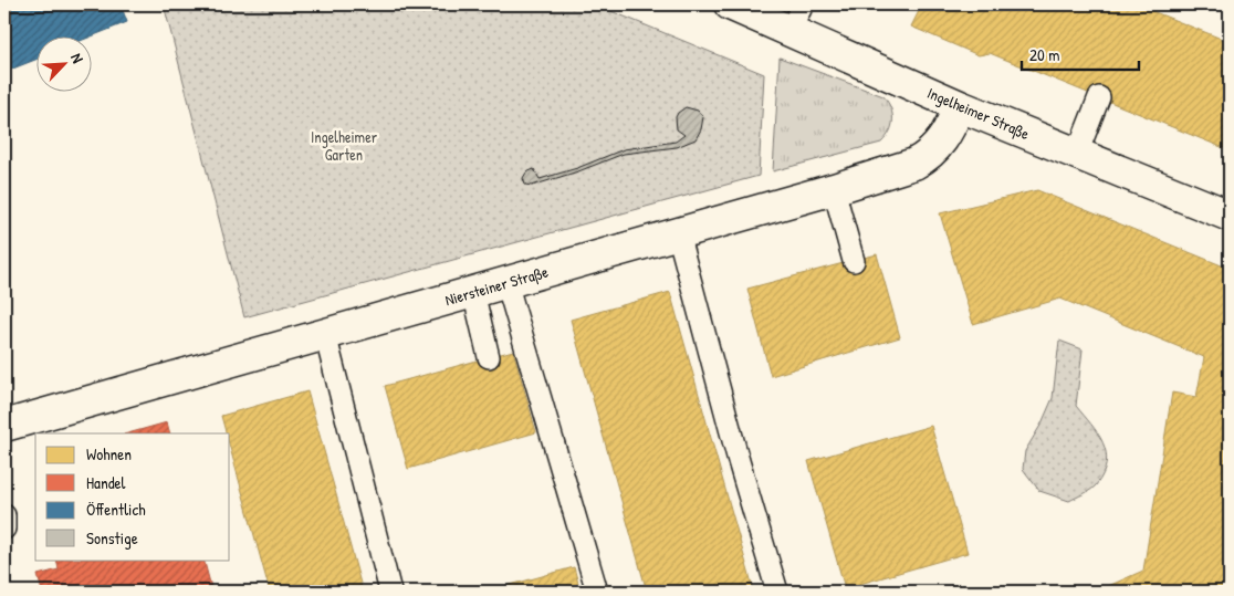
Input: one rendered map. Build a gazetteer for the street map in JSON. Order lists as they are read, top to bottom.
{
  "streets": {
    "street": ["Ingelheimer Straße", "Niersteiner Straße"]
  },
  "crossings": [
    ["Ingelheimer Straße", "Niersteiner Straße"]
  ],
  "parks": ["Ingelheimer Garten"],
  "legend": [
    "Wohnen",
    "Handel",
    "Öffentlich",
    "Sonstige"
  ],
  "scale_bar": "20 m",
  "north": "top right"
}
